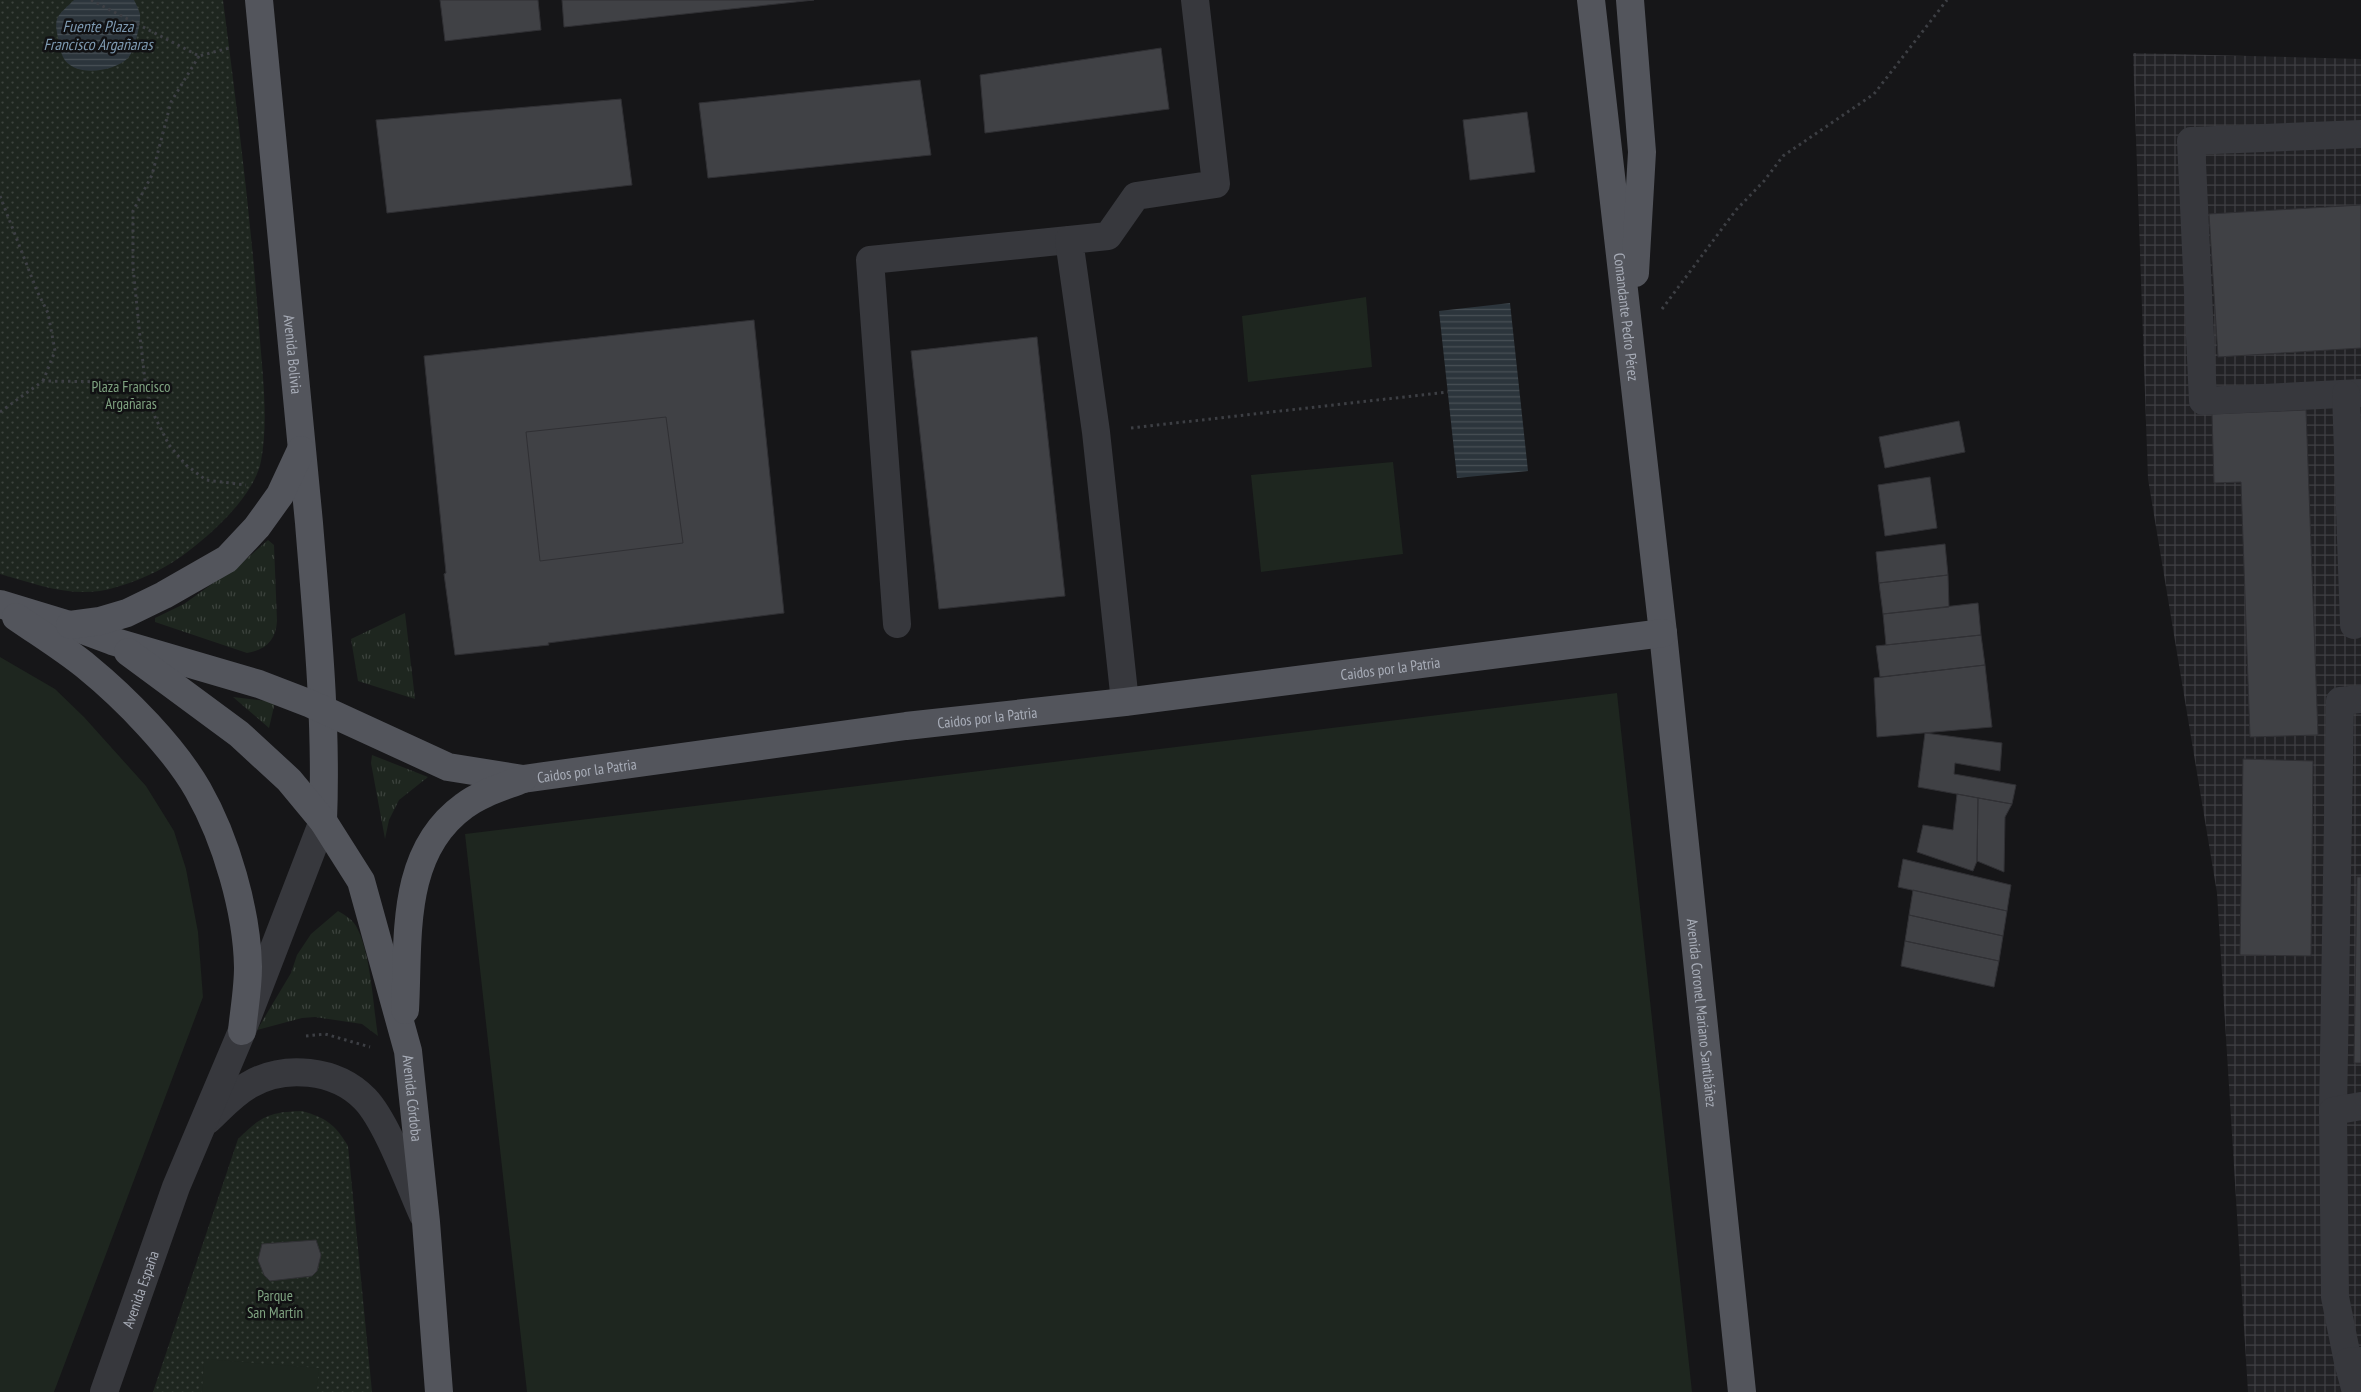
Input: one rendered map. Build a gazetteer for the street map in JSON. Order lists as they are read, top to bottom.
{
  "streets": {
    "main road": [
      "Comandante Pedro Pérez",
      "Avenida Bolivia",
      "Caidos por la Patria",
      "Avenida Coronel Mariano Santibáñez",
      "Avenida Córdoba"
    ],
    "street": ["Avenida España"]
  },
  "crossings": [
    ["Comandante Pedro Pérez", "Caidos por la Patria"],
    ["Comandante Pedro Pérez", "Avenida Coronel Mariano Santibáñez"],
    ["Avenida Bolivia", "Caidos por la Patria"],
    ["Avenida Bolivia", "Avenida Córdoba"],
    ["Caidos por la Patria", "Avenida Coronel Mariano Santibáñez"],
    ["Caidos por la Patria", "Avenida Córdoba"]
  ],
  "water": ["Fuente Plaza Francisco Argañaras"],
  "parks": ["Plaza Francisco Argañaras", "Parque San Martín"]
}
